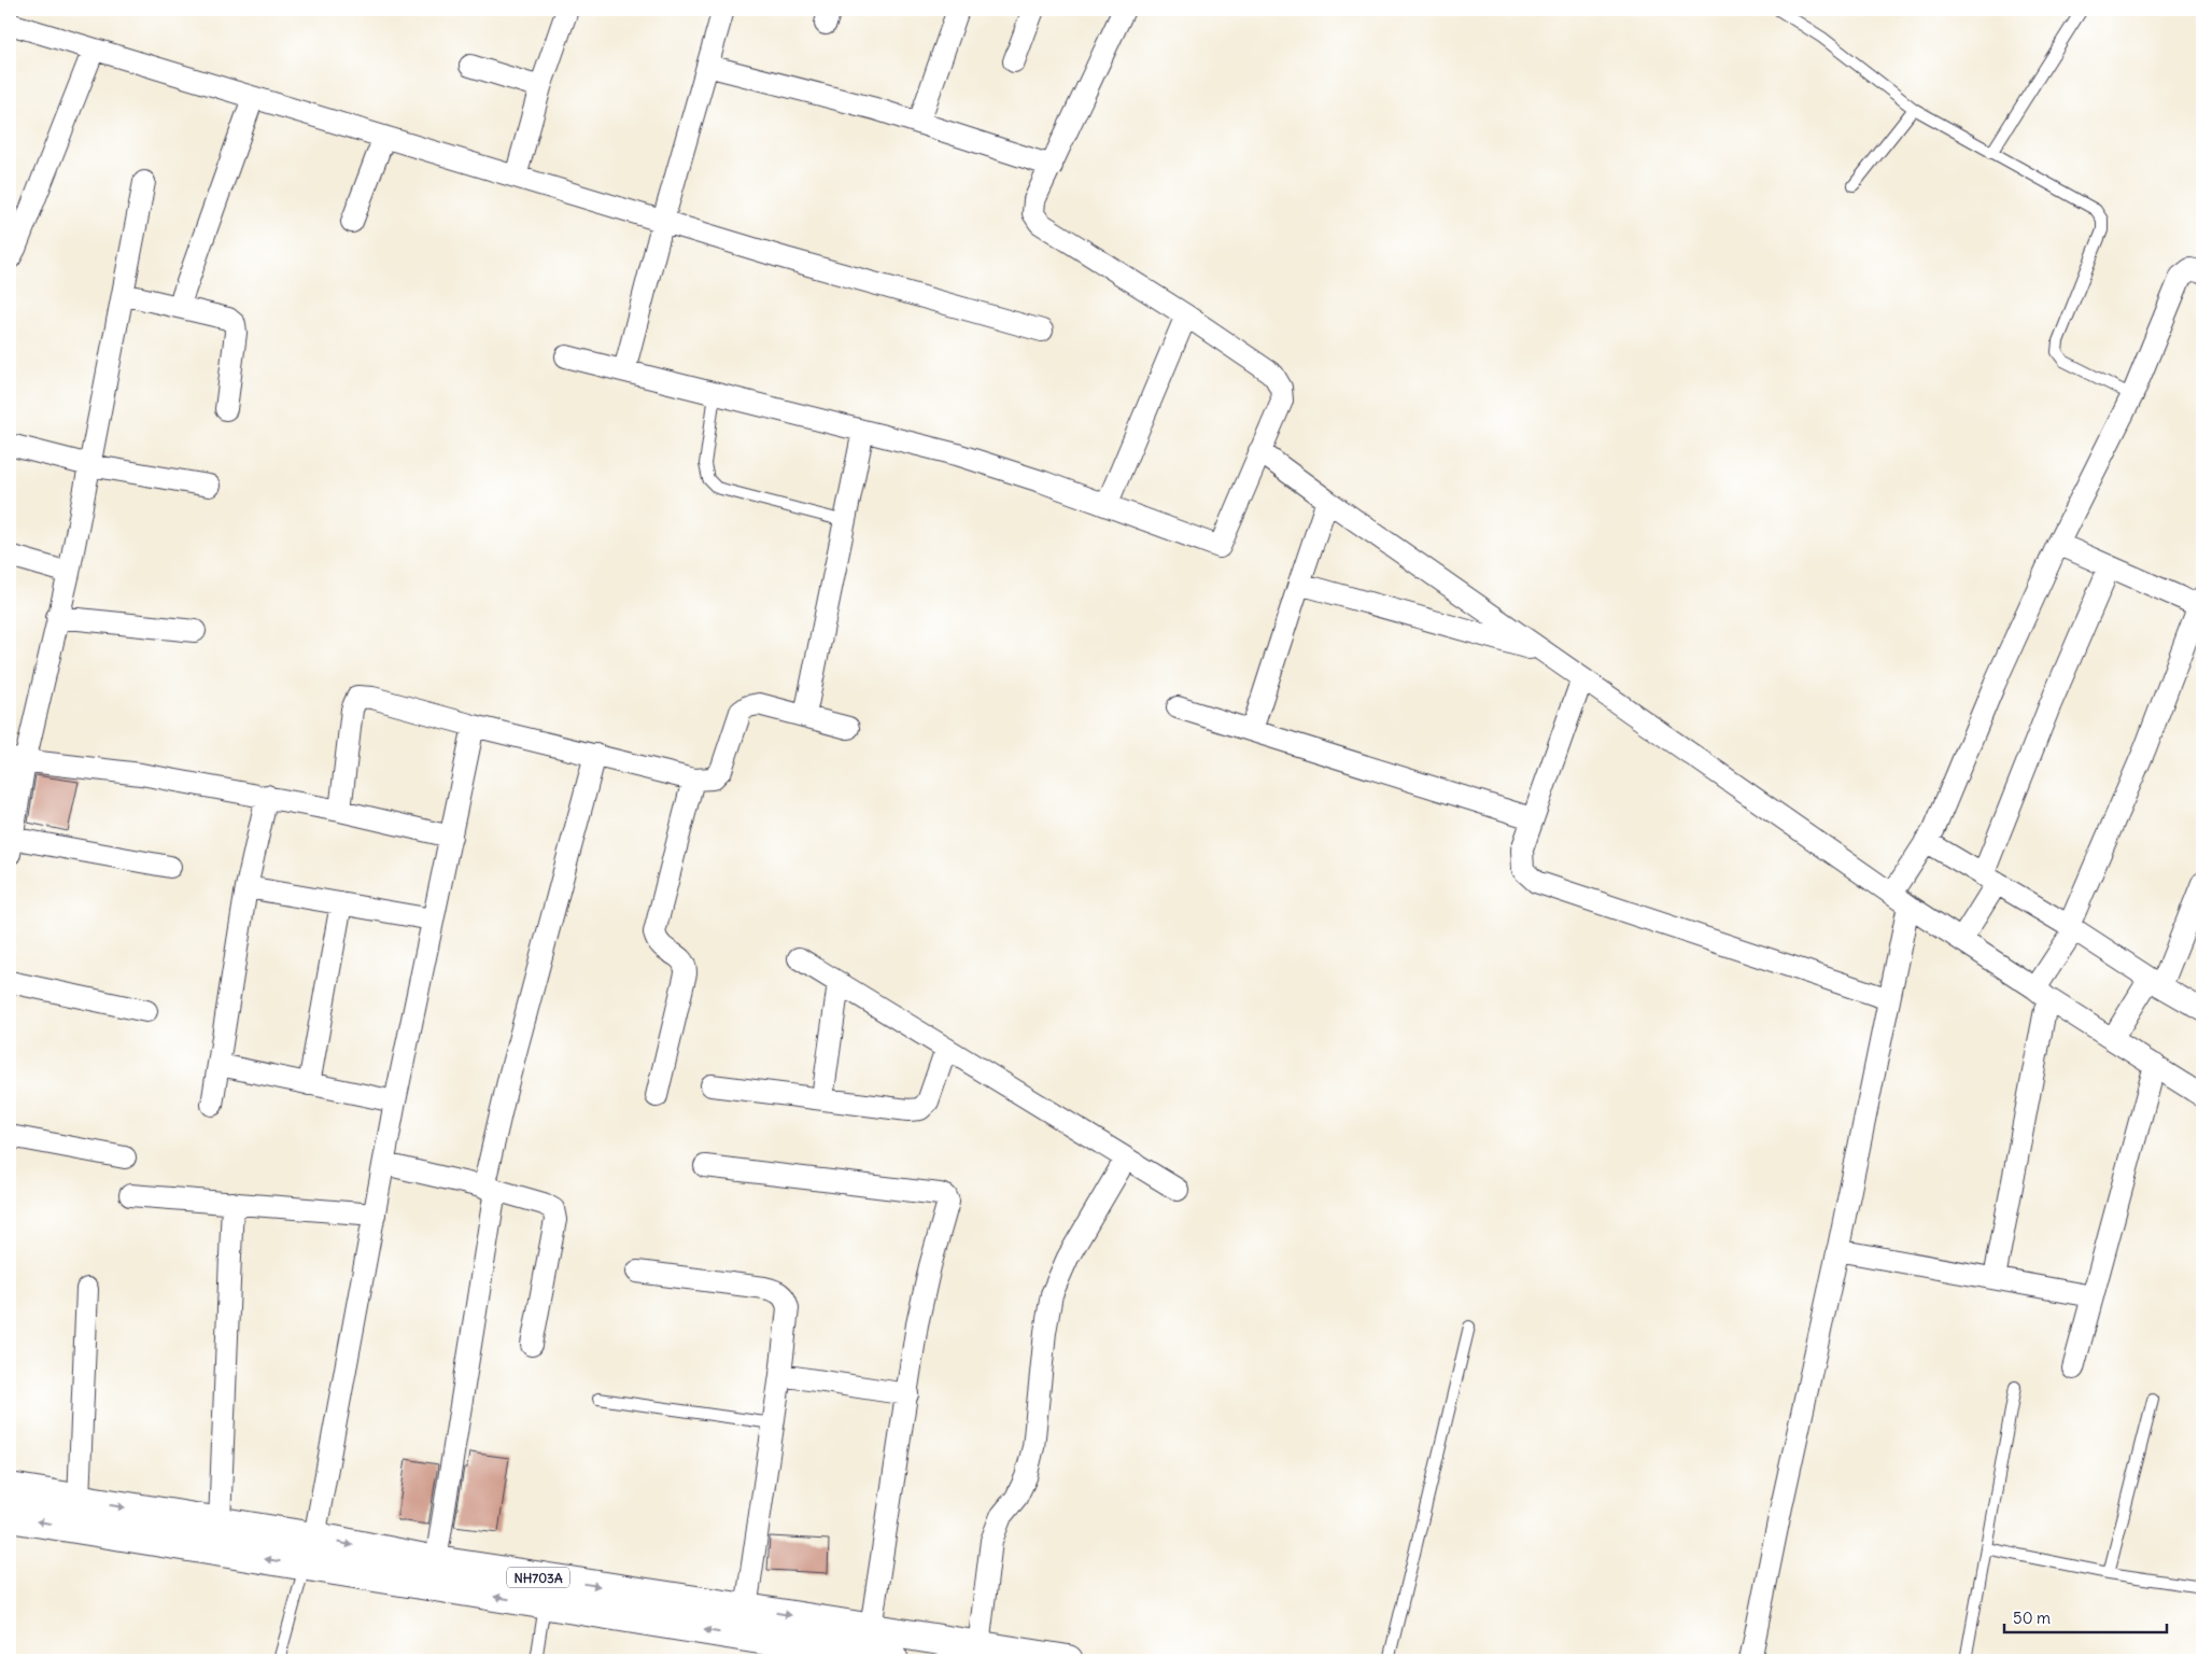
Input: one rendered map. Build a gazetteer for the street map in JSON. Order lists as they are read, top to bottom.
{
  "streets": {
    "highway": ["NH703A"]
  },
  "scale_bar": "50 m"
}
